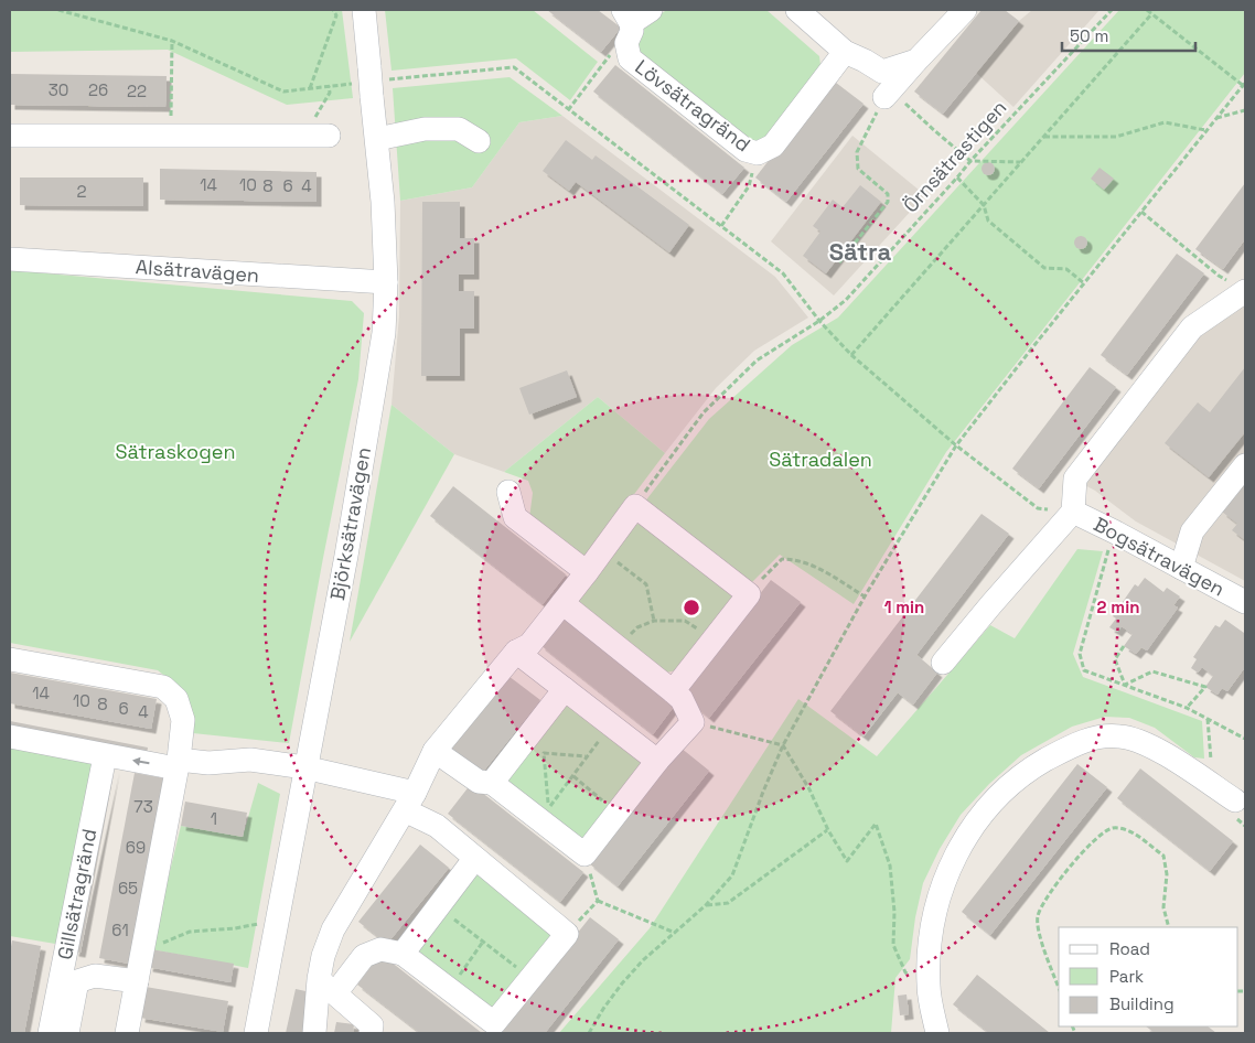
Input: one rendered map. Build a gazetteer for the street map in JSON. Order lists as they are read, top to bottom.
{
  "streets": {
    "street": [
      "Lövsätragränd",
      "Alsätravägen",
      "Björksätravägen",
      "Bogsätravägen",
      "Gillsätragränd"
    ],
    "path": ["Örnsätrastigen"]
  },
  "crossings": [
    ["Alsätravägen", "Björksätravägen"]
  ],
  "districts": ["Sätra"],
  "parks": ["Sätraskogen", "Sätradalen"],
  "house_numbers": [
    "30",
    "26",
    "22",
    "14",
    "10",
    "8",
    "6",
    "4",
    "2",
    "14",
    "10",
    "8",
    "6",
    "4",
    "73",
    "1",
    "69",
    "65",
    "61"
  ],
  "legend": ["Road", "Park", "Building"],
  "scale_bar": "50 m",
  "rings": ["1 min", "2 min"]
}
